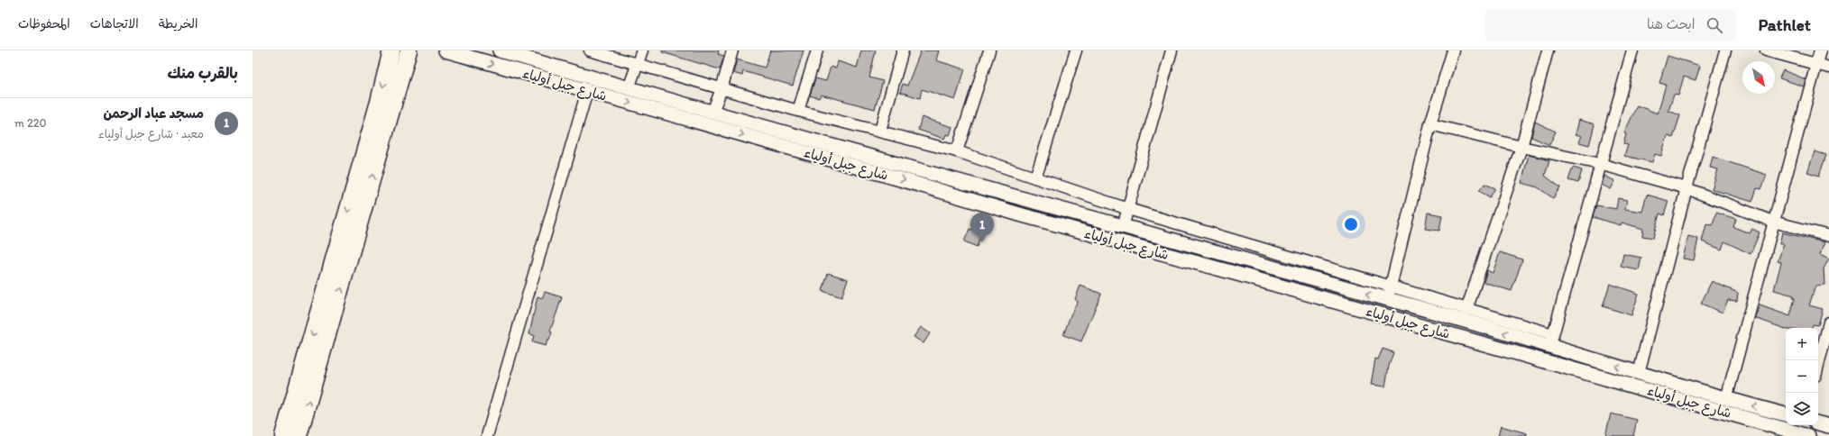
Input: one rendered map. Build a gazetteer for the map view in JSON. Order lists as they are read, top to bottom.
{
  "streets": {
    "main road": ["شارع جبل أولياء"]
  },
  "north": "bottom right",
  "page": {
    "header": "Pathlet",
    "search": "ابحث هنا",
    "nav": ["الخريطة", "الاتجاهات", "المحفوظات"],
    "heading": "بالقرب منك",
    "list": [
      {
        "mark": "1",
        "name": "مسجد عباد الرحمن",
        "note": "معبد · شارع جبل أولياء",
        "value": "220 m"
      }
    ],
    "pins": "1",
    "map_buttons": ["+", "−"]
  }
}
